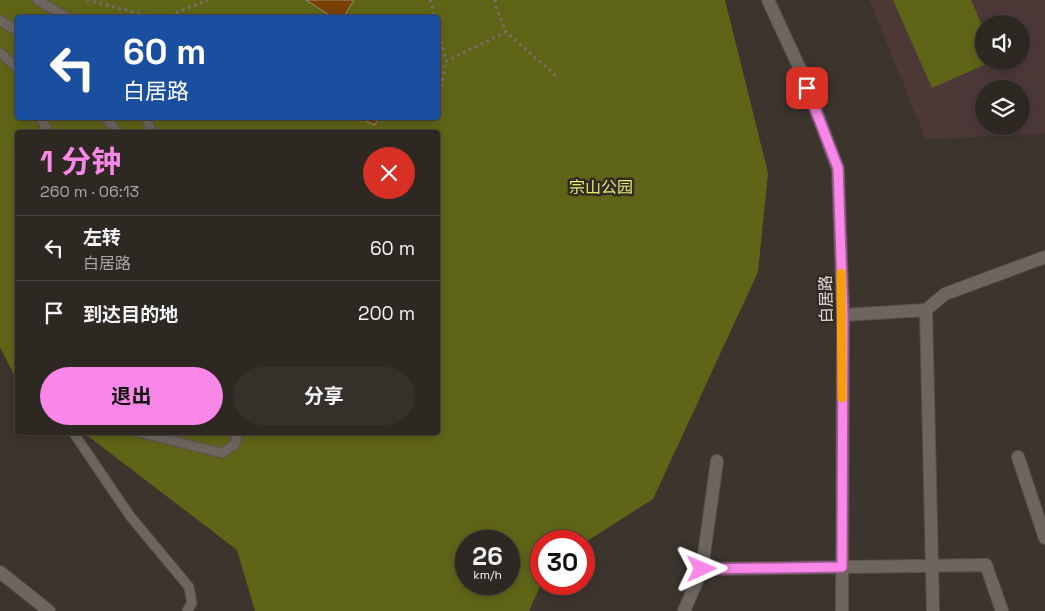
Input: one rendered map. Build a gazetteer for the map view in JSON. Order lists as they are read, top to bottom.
{
  "streets": {
    "street": ["白居路"]
  },
  "parks": ["宗山公园"],
  "page": {
    "turn": ["60 m", "白居路"],
    "heading": ["1 分钟", "260 m · 06:13"],
    "list": [
      {
        "name": "左转",
        "note": "白居路",
        "value": "60 m"
      },
      {
        "name": "到达目的地",
        "value": "200 m"
      }
    ],
    "buttons": ["退出", "分享"],
    "speed": "26 km/h",
    "limit": "30"
  }
}
